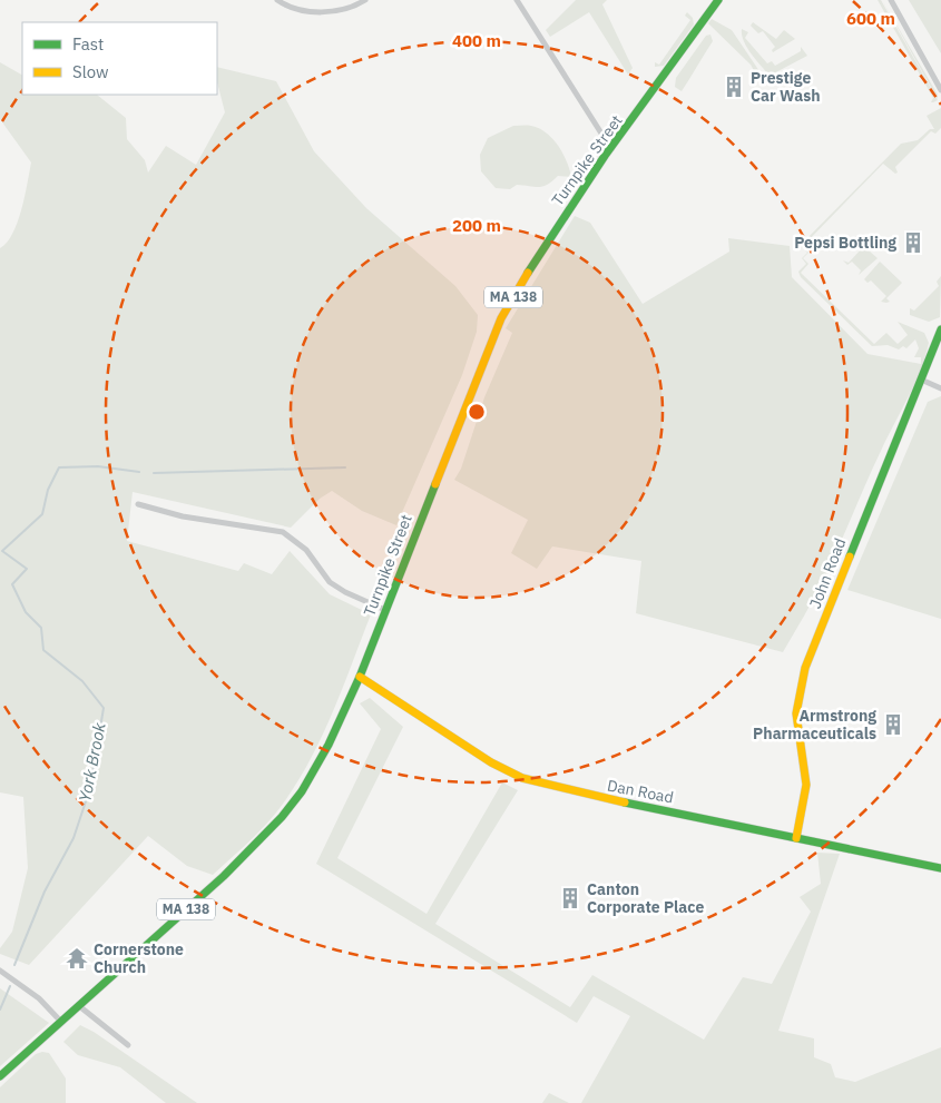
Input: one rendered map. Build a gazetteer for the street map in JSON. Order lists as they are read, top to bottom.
{
  "streets": {
    "main road": [
      "Turnpike Street",
      "MA 138",
      "John Road",
      "Dan Road"
    ]
  },
  "crossings": [
    ["Turnpike Street", "Dan Road"],
    ["John Road", "Dan Road"]
  ],
  "water": ["York Brook"],
  "places": {
    "building": [
      "Prestige Car Wash",
      "Pepsi Bottling",
      "Armstrong Pharmaceuticals",
      "Canton Corporate Place"
    ],
    "temple": ["Cornerstone Church"]
  },
  "legend": ["Fast", "Slow"],
  "rings": ["600 m", "400 m", "200 m"]
}
